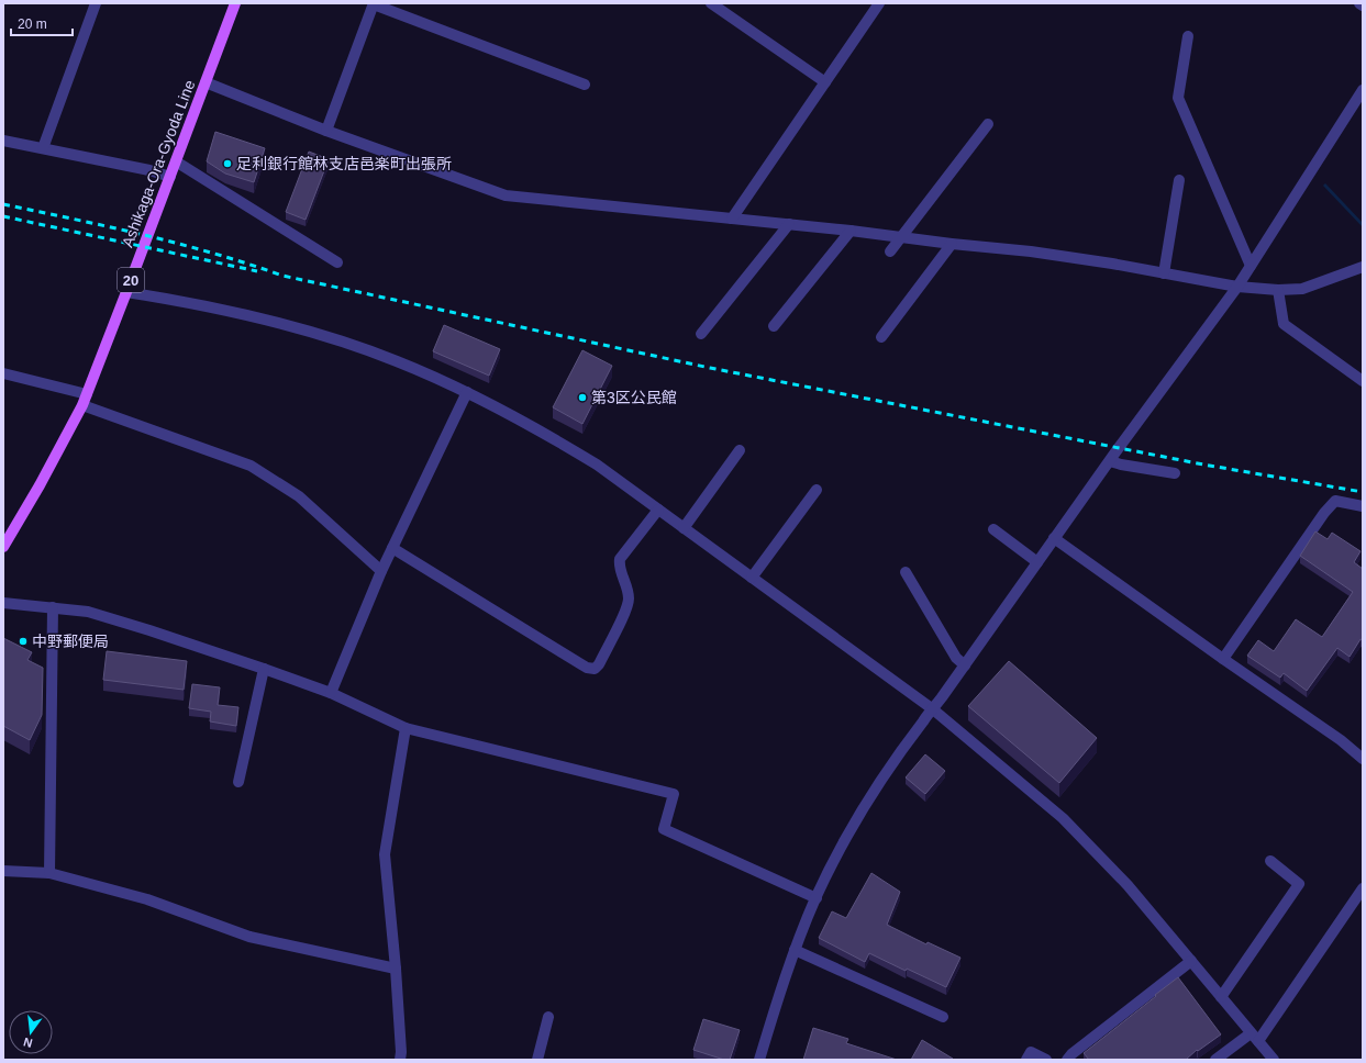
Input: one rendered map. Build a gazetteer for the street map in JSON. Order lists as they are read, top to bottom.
{
  "streets": {
    "main road": ["Ashikaga-Ora-Gyoda Line", "20"]
  },
  "places": ["足利銀行館林支店邑楽町出張所", "第3区公民館", "中野郵便局"],
  "scale_bar": "20 m",
  "north": "bottom"
}
